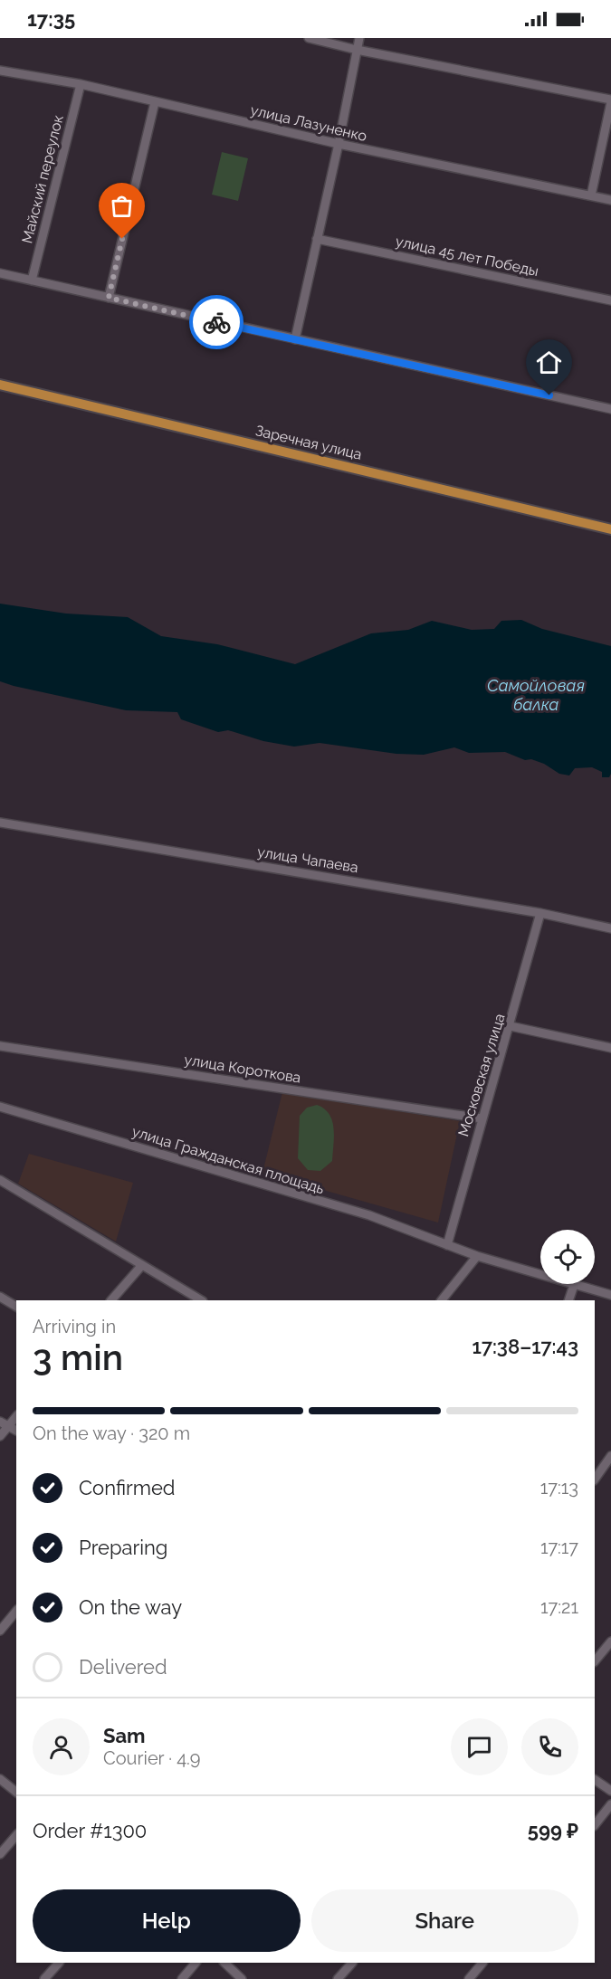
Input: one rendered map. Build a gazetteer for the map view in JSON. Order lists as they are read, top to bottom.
{
  "streets": {
    "main road": ["Заречная улица"],
    "street": [
      "улица Лазуненко",
      "Майский переулок",
      "улица 45 лет Победы",
      "улица Чапаева",
      "улица Короткова",
      "Московская улица",
      "улица Гражданская площадь"
    ]
  },
  "crossings": [
    ["улица Лазуненко", "Майский переулок"],
    ["улица Чапаева", "Московская улица"],
    ["улица Короткова", "Московская улица"],
    ["Московская улица", "улица Гражданская площадь"]
  ],
  "water": ["Самойловая балка"],
  "page": {
    "status": "17:35",
    "heading": ["3 min", "Arriving in", "17:38–17:43"],
    "panel": [
      "Sam",
      "Courier · 4.9",
      "Order #1300",
      "599 ₽"
    ],
    "bar": "On the way · 320 m",
    "list": [
      ["Confirmed", "17:13"],
      ["Preparing", "17:17"],
      ["On the way", "17:21"],
      "Delivered"
    ],
    "buttons": ["Help", "Share"]
  }
}
